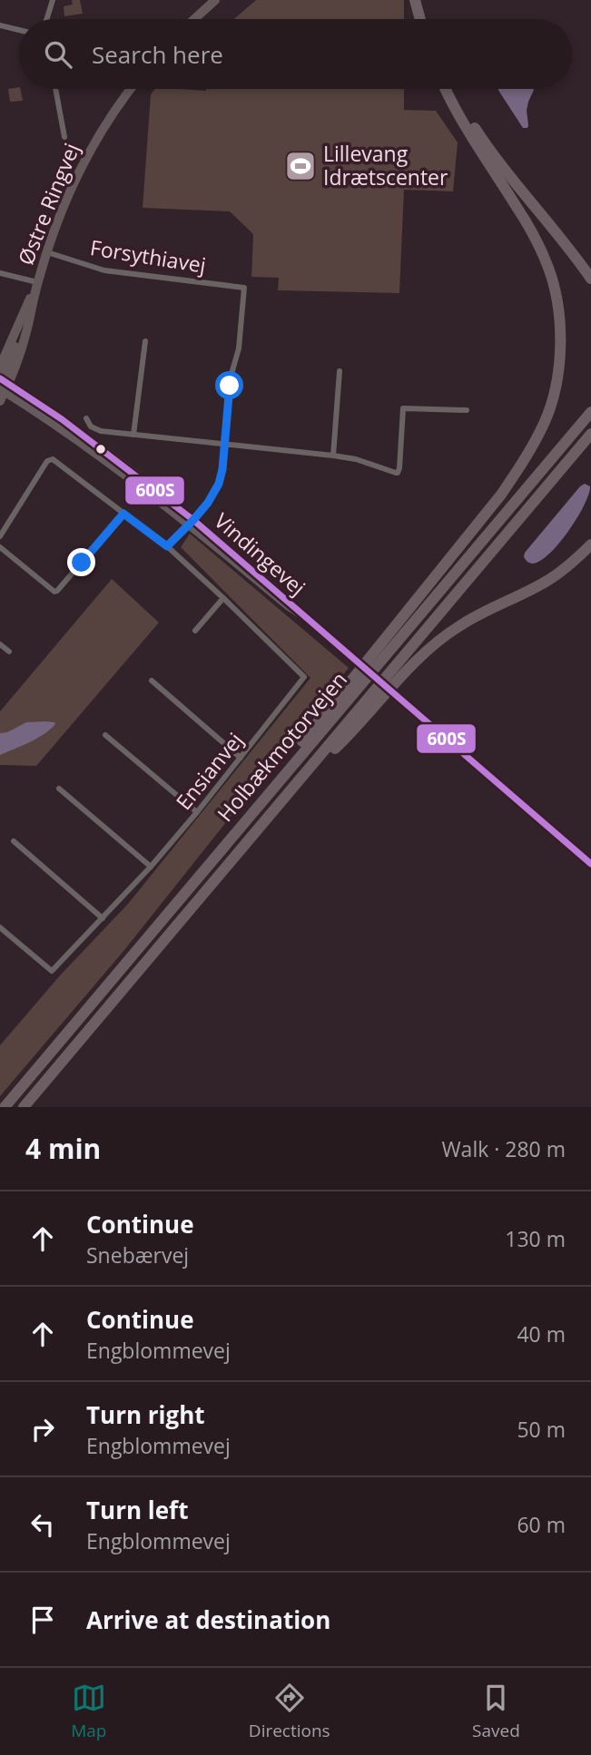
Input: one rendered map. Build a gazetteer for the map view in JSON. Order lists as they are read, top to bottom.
{
  "streets": {
    "highway": ["Holbækmotorvejen"],
    "main road": ["Østre Ringvej", "Vindingevej"],
    "street": ["Forsythiavej", "Ensianvej"]
  },
  "crossings": [
    ["Østre Ringvej", "Forsythiavej"],
    ["Østre Ringvej", "Vindingevej"]
  ],
  "places": {
    "sports": ["Lillevang Idrætscenter"]
  },
  "lines": ["transit line 600S"],
  "page": {
    "search": "Search here",
    "heading": ["4 min", "Walk · 280 m"],
    "list": [
      ["Continue", "Snebærvej", "130 m"],
      ["Continue", "Engblommevej", "40 m"],
      ["Turn right", "Engblommevej", "50 m"],
      ["Turn left", "Engblommevej", "60 m"],
      "Arrive at destination"
    ],
    "nav": ["Map", "Directions", "Saved"]
  }
}
